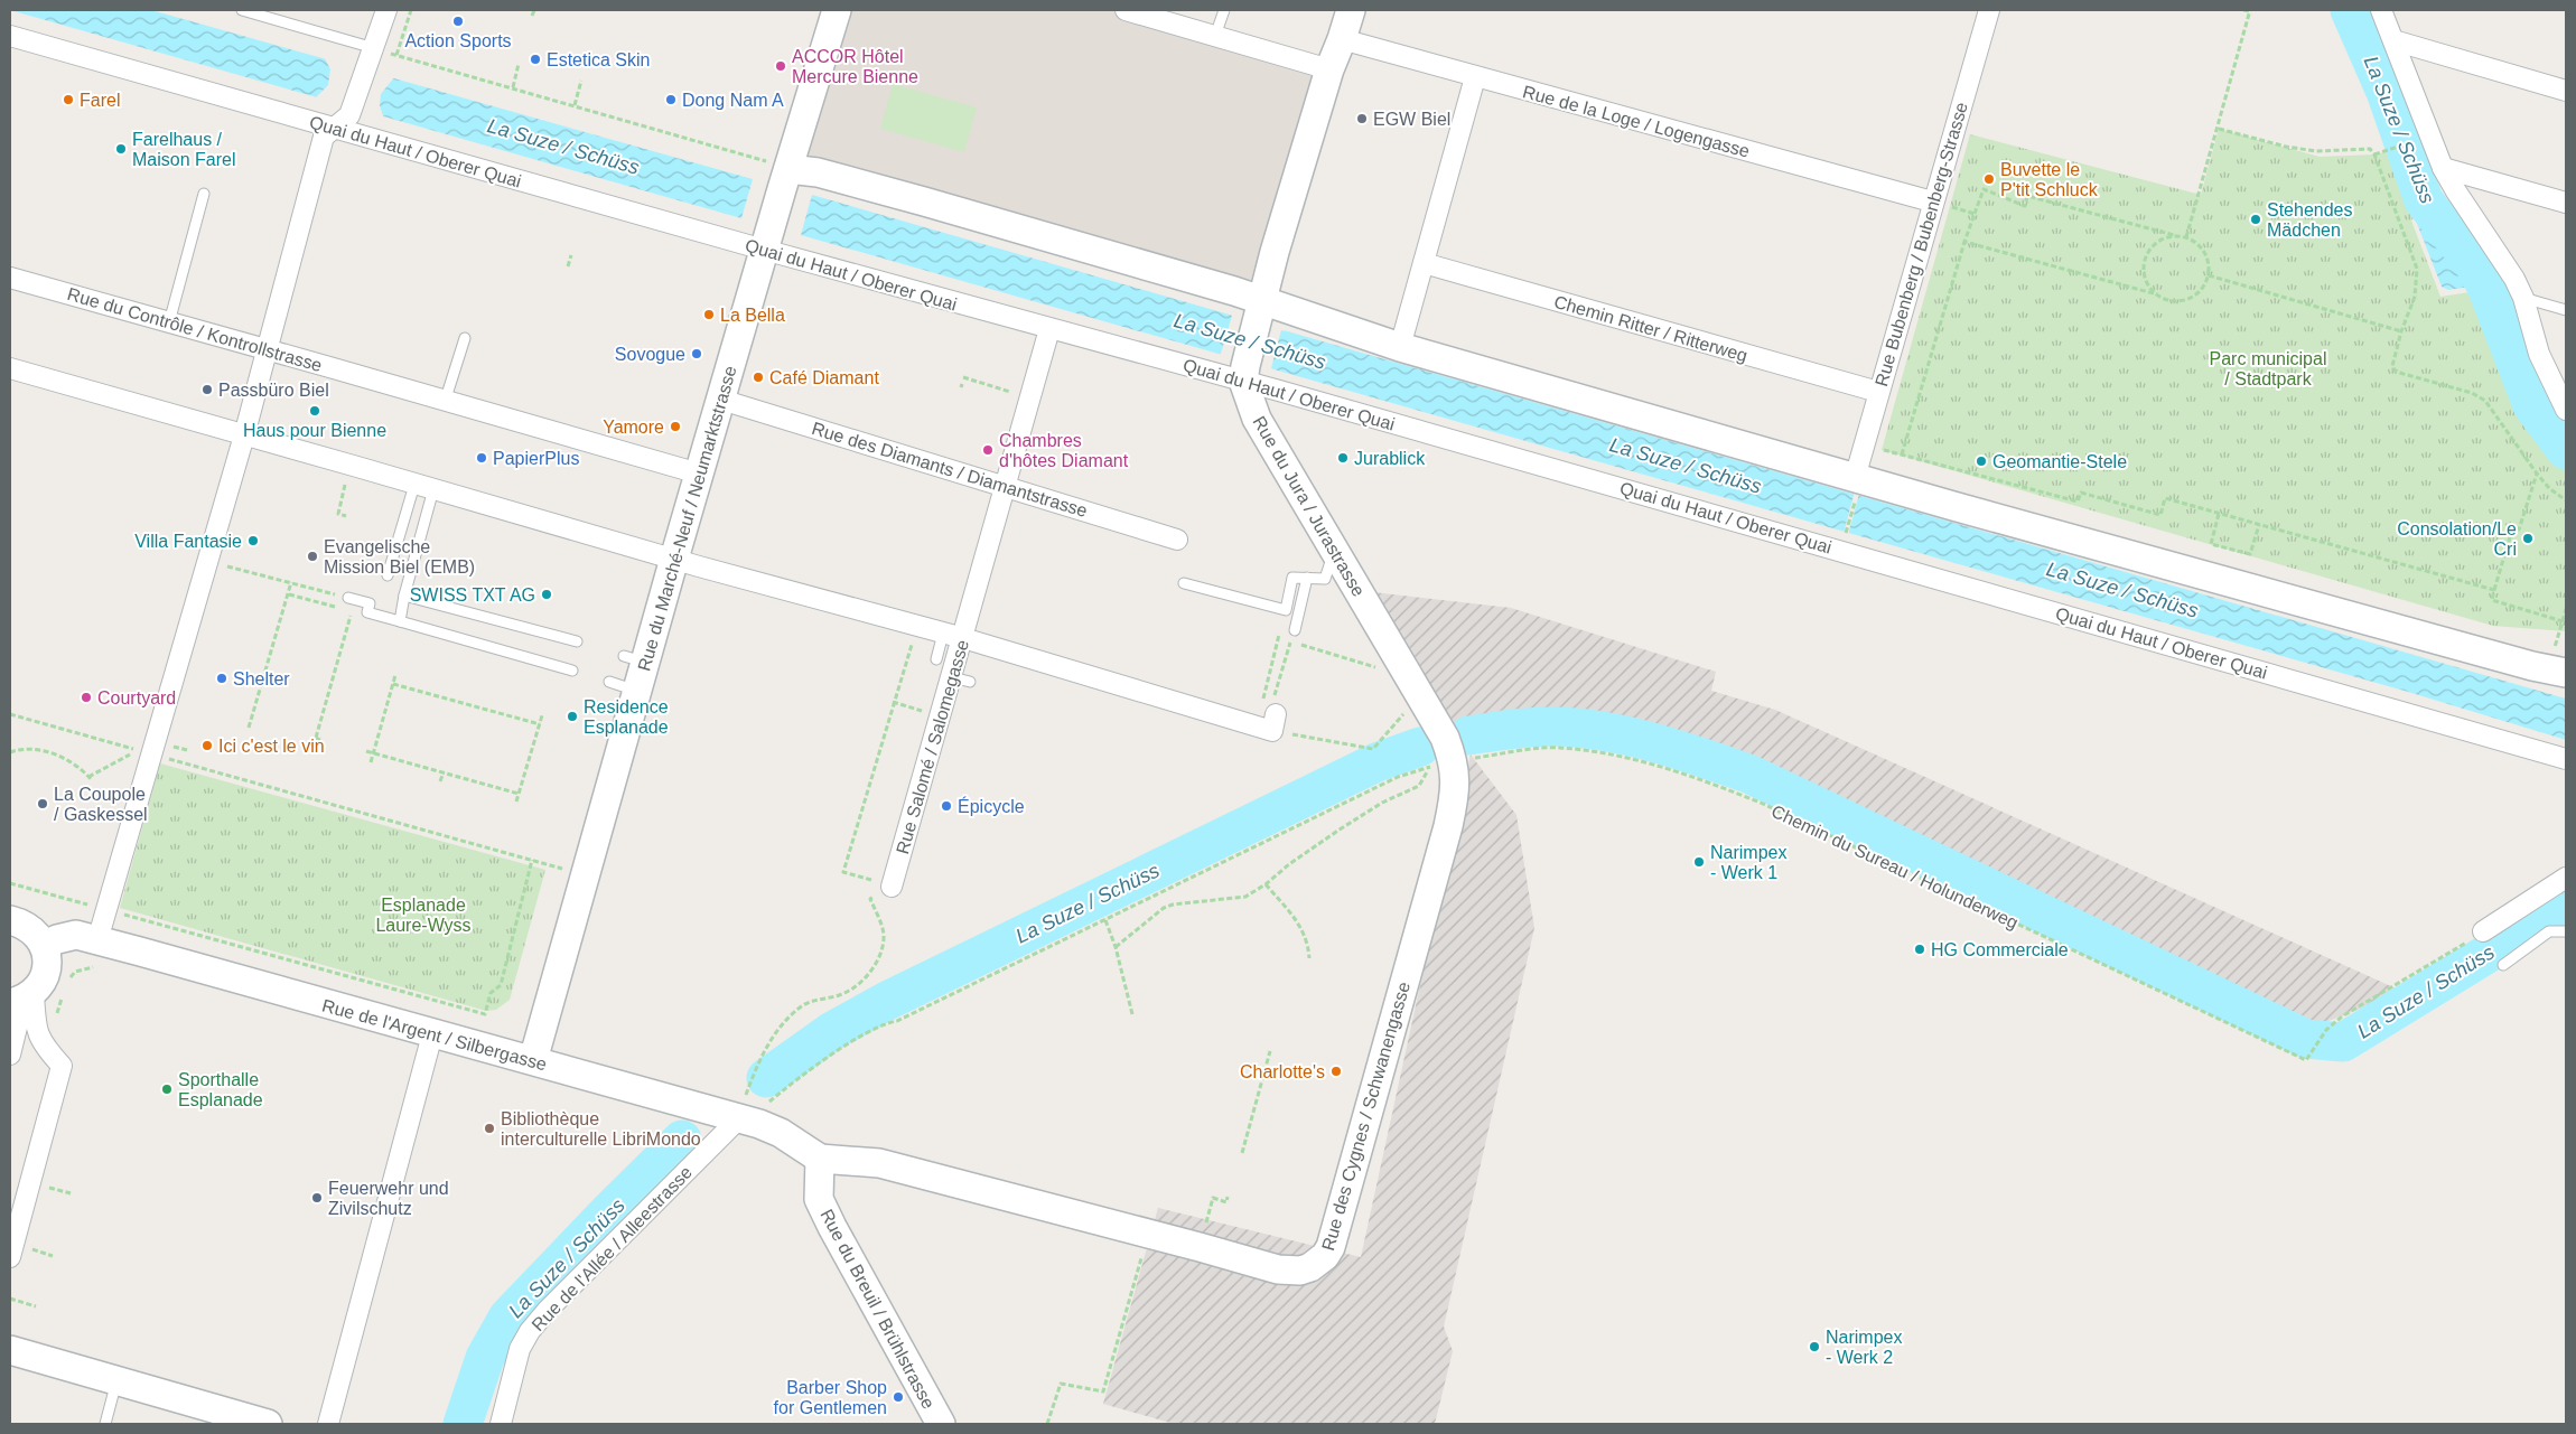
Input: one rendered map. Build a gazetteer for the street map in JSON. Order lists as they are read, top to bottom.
{
  "streets": {
    "street": [
      "Rue de la Loge / Logengasse",
      "Quai du Haut / Oberer Quai",
      "Rue Bubenberg / Bubenberg-Strasse",
      "Chemin Ritter / Ritterweg",
      "Rue du Contrôle / Kontrollstrasse",
      "Rue des Diamants / Diamantstrasse",
      "Rue du Jura / Jurastrasse",
      "Rue du Marché-Neuf / Neumarktstrasse",
      "Rue Salomé / Salomegasse",
      "Rue de l'Argent / Silbergasse",
      "Rue des Cygnes / Schwanengasse",
      "Rue de l'Allée / Alleestrasse",
      "Rue du Breuil / Brühlstrasse"
    ],
    "path": ["Chemin du Sureau / Holunderweg"]
  },
  "crossings": [
    ["Rue de la Loge / Logengasse", "Rue Bubenberg / Bubenberg-Strasse"],
    ["Quai du Haut / Oberer Quai", "Rue du Jura / Jurastrasse"],
    ["Quai du Haut / Oberer Quai", "Rue du Marché-Neuf / Neumarktstrasse"],
    ["Quai du Haut / Oberer Quai", "Rue Salomé / Salomegasse"],
    ["Rue Bubenberg / Bubenberg-Strasse", "Chemin Ritter / Ritterweg"],
    ["Rue du Contrôle / Kontrollstrasse", "Rue du Marché-Neuf / Neumarktstrasse"],
    ["Rue des Diamants / Diamantstrasse", "Rue du Marché-Neuf / Neumarktstrasse"],
    ["Rue des Diamants / Diamantstrasse", "Rue Salomé / Salomegasse"],
    ["Rue du Jura / Jurastrasse", "Chemin du Sureau / Holunderweg"],
    ["Rue du Jura / Jurastrasse", "Rue des Cygnes / Schwanengasse"],
    ["Rue du Marché-Neuf / Neumarktstrasse", "Rue de l'Argent / Silbergasse"],
    ["Chemin du Sureau / Holunderweg", "Rue des Cygnes / Schwanengasse"],
    ["Rue de l'Argent / Silbergasse", "Rue des Cygnes / Schwanengasse"],
    ["Rue de l'Argent / Silbergasse", "Rue de l'Allée / Alleestrasse"],
    ["Rue de l'Argent / Silbergasse", "Rue du Breuil / Brühlstrasse"],
    ["Rue des Cygnes / Schwanengasse", "Rue du Breuil / Brühlstrasse"]
  ],
  "water": ["La Suze / Schüss"],
  "parks": ["Parc municipal / Stadtpark", "Esplanade Laure-Wyss"],
  "places": [
    "Action Sports",
    "Estetica Skin",
    "ACCOR Hôtel Mercure Bienne",
    "Farel",
    "Dong Nam A",
    "EGW Biel",
    "Farelhaus / Maison Farel",
    "Buvette le P'tit Schluck",
    "Stehendes Mädchen",
    "La Bella",
    "Sovogue",
    "Café Diamant",
    "Passbüro Biel",
    "Haus pour Bienne",
    "Yamore",
    "Chambres d'hôtes Diamant",
    "PapierPlus",
    "Jurablick",
    "Geomantie-Stele",
    "Consolation/Le Cri",
    "Villa Fantasie",
    "Evangelische Mission Biel (EMB)",
    "SWISS TXT AG",
    "Shelter",
    "Courtyard",
    "Residence Esplanade",
    "Ici c'est le vin",
    "La Coupole / Gaskessel",
    "Épicycle",
    "Narimpex - Werk 1",
    "HG Commerciale",
    "Charlotte's",
    "Sporthalle Esplanade",
    "Bibliothèque interculturelle LibriMondo",
    "Feuerwehr und Zivilschutz",
    "Narimpex - Werk 2",
    "Barber Shop for Gentlemen"
  ]
}
